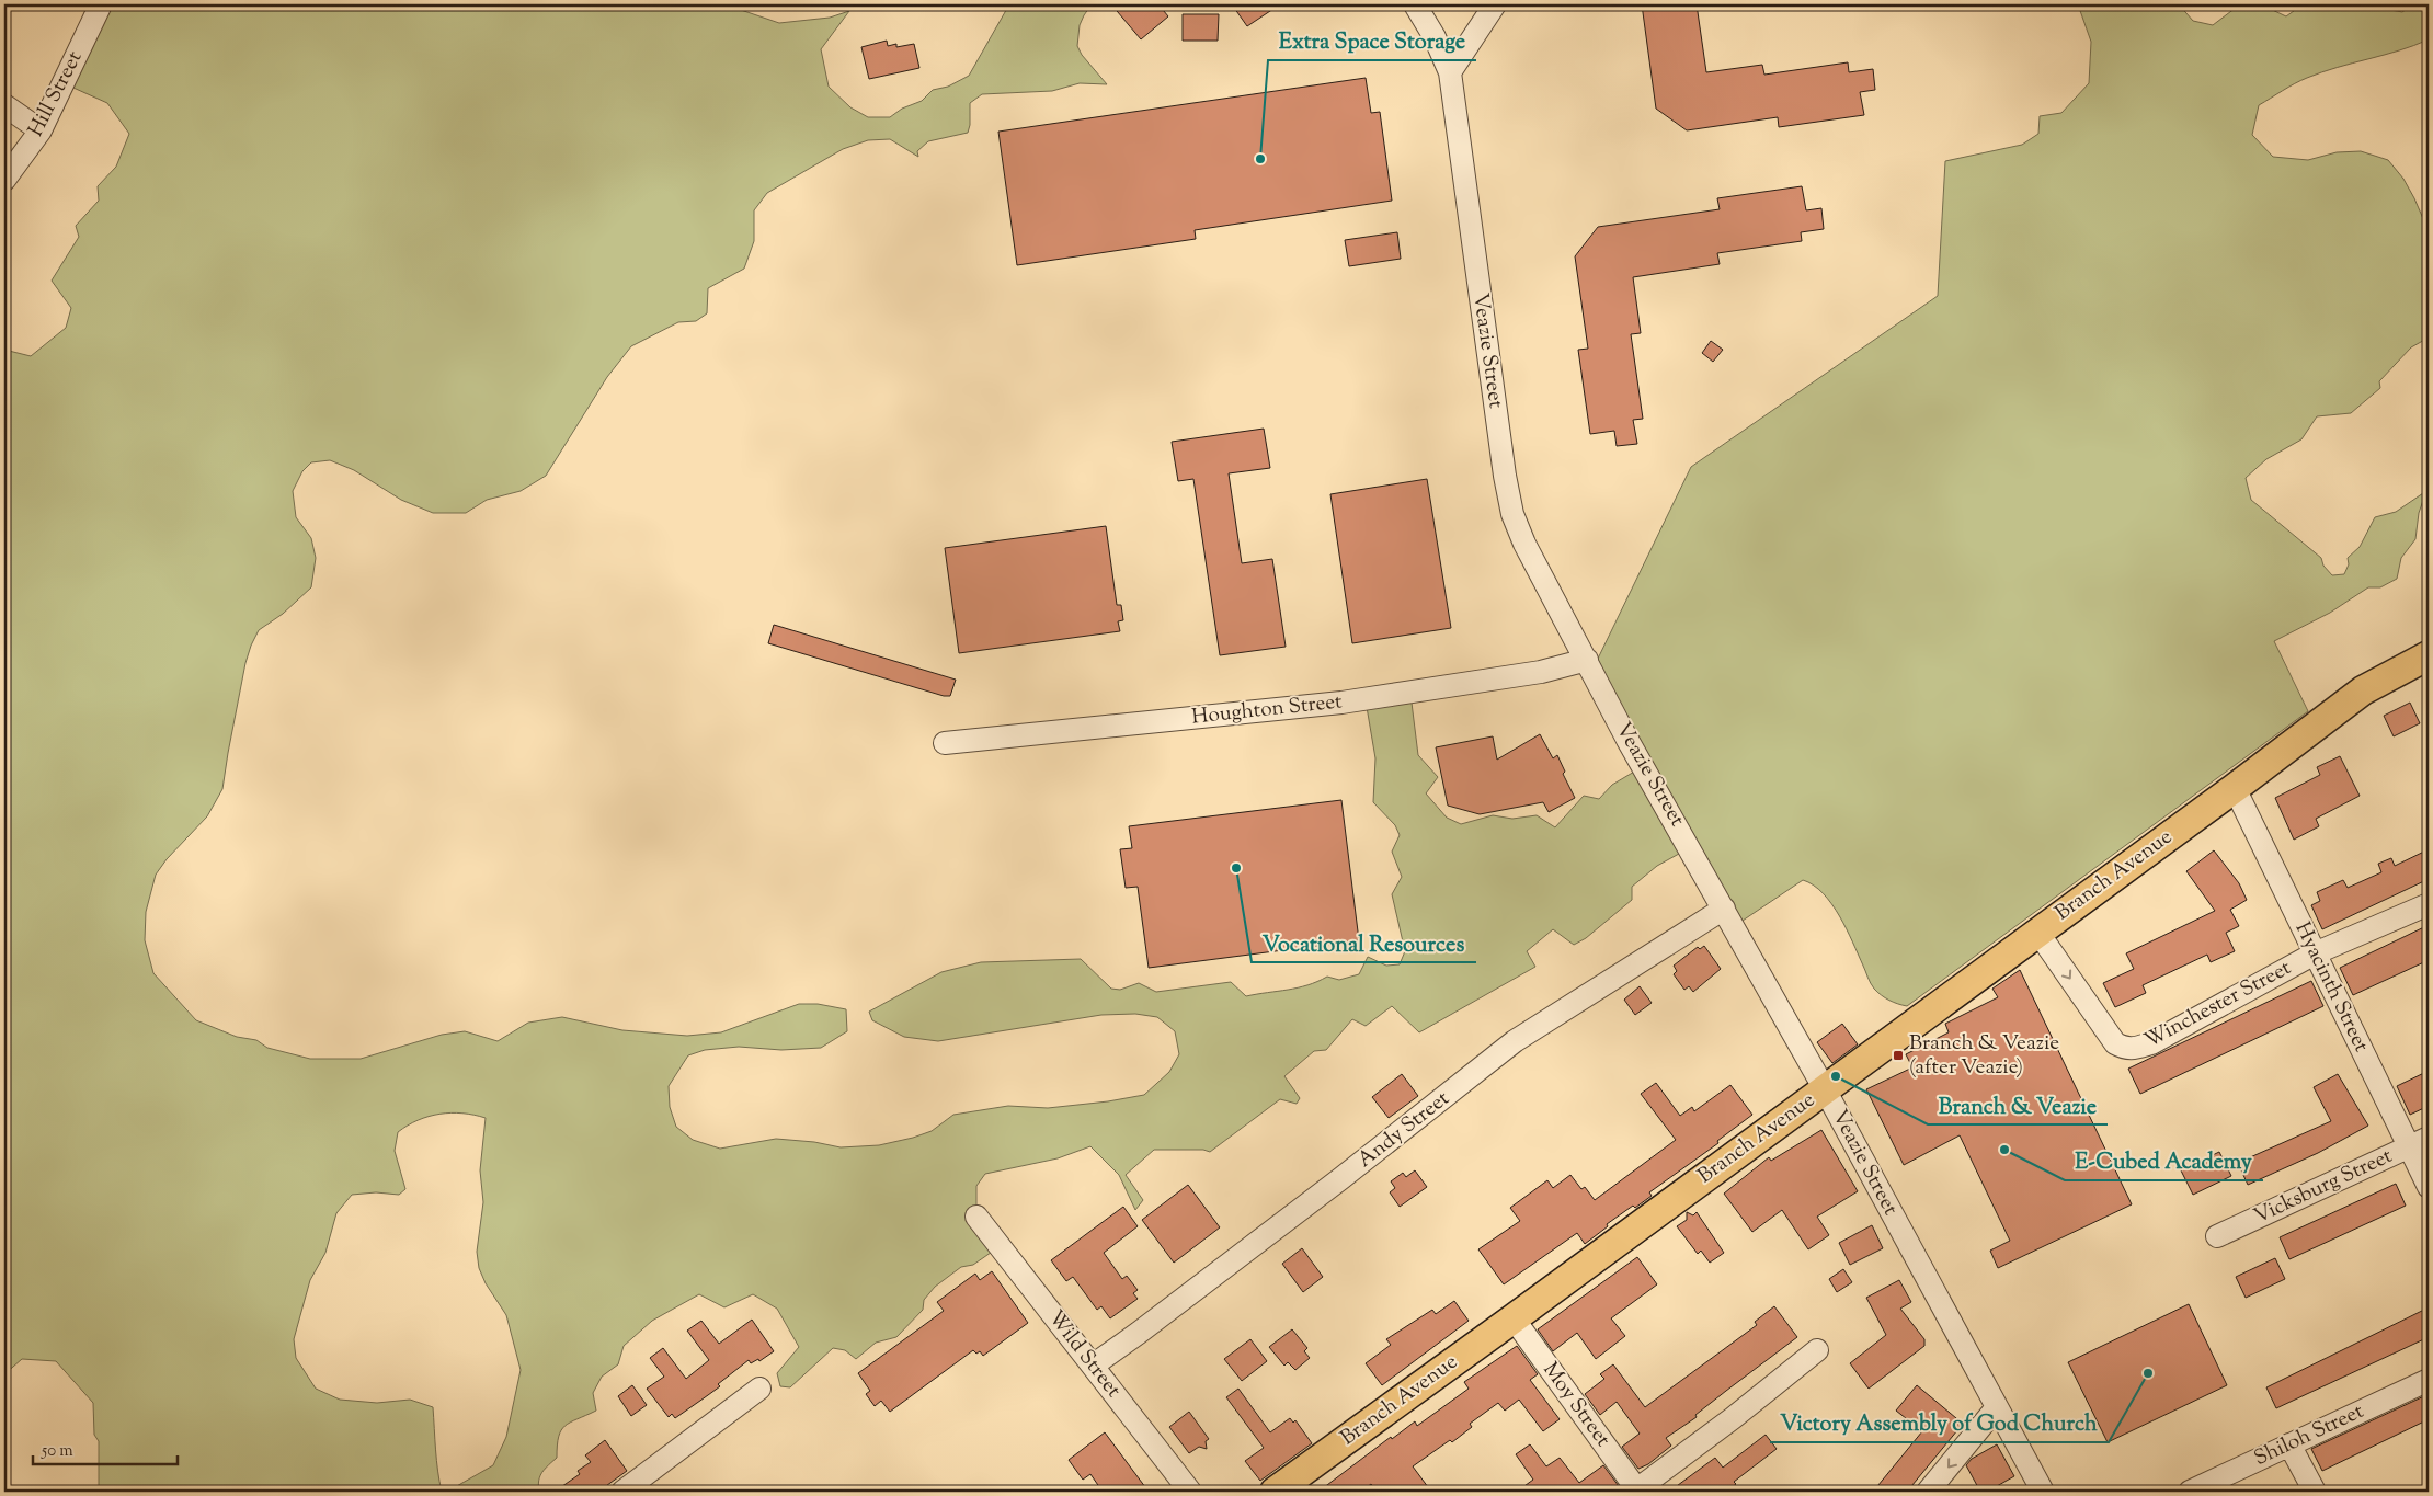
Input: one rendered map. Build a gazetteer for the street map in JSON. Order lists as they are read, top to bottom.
{
  "streets": {
    "main road": ["Branch Avenue"],
    "street": [
      "Hill Street",
      "Veazie Street",
      "Houghton Street",
      "Hyacinth Street",
      "Winchester Street",
      "Andy Street",
      "Vicksburg Street",
      "Wild Street",
      "Moy Street",
      "Shiloh Street"
    ]
  },
  "crossings": [
    ["Veazie Street", "Houghton Street"],
    ["Veazie Street", "Branch Avenue"],
    ["Veazie Street", "Andy Street"],
    ["Branch Avenue", "Hyacinth Street"],
    ["Branch Avenue", "Winchester Street"],
    ["Branch Avenue", "Moy Street"],
    ["Hyacinth Street", "Winchester Street"],
    ["Hyacinth Street", "Vicksburg Street"],
    ["Andy Street", "Wild Street"]
  ],
  "places": {
    "other": [
      "Extra Space Storage",
      "Vocational Resources",
      "Branch & Veazie",
      "E-Cubed Academy",
      "Victory Assembly of God Church"
    ],
    "transit": ["Branch & Veazie (after Veazie)"]
  },
  "scale_bar": "50 m"
}
